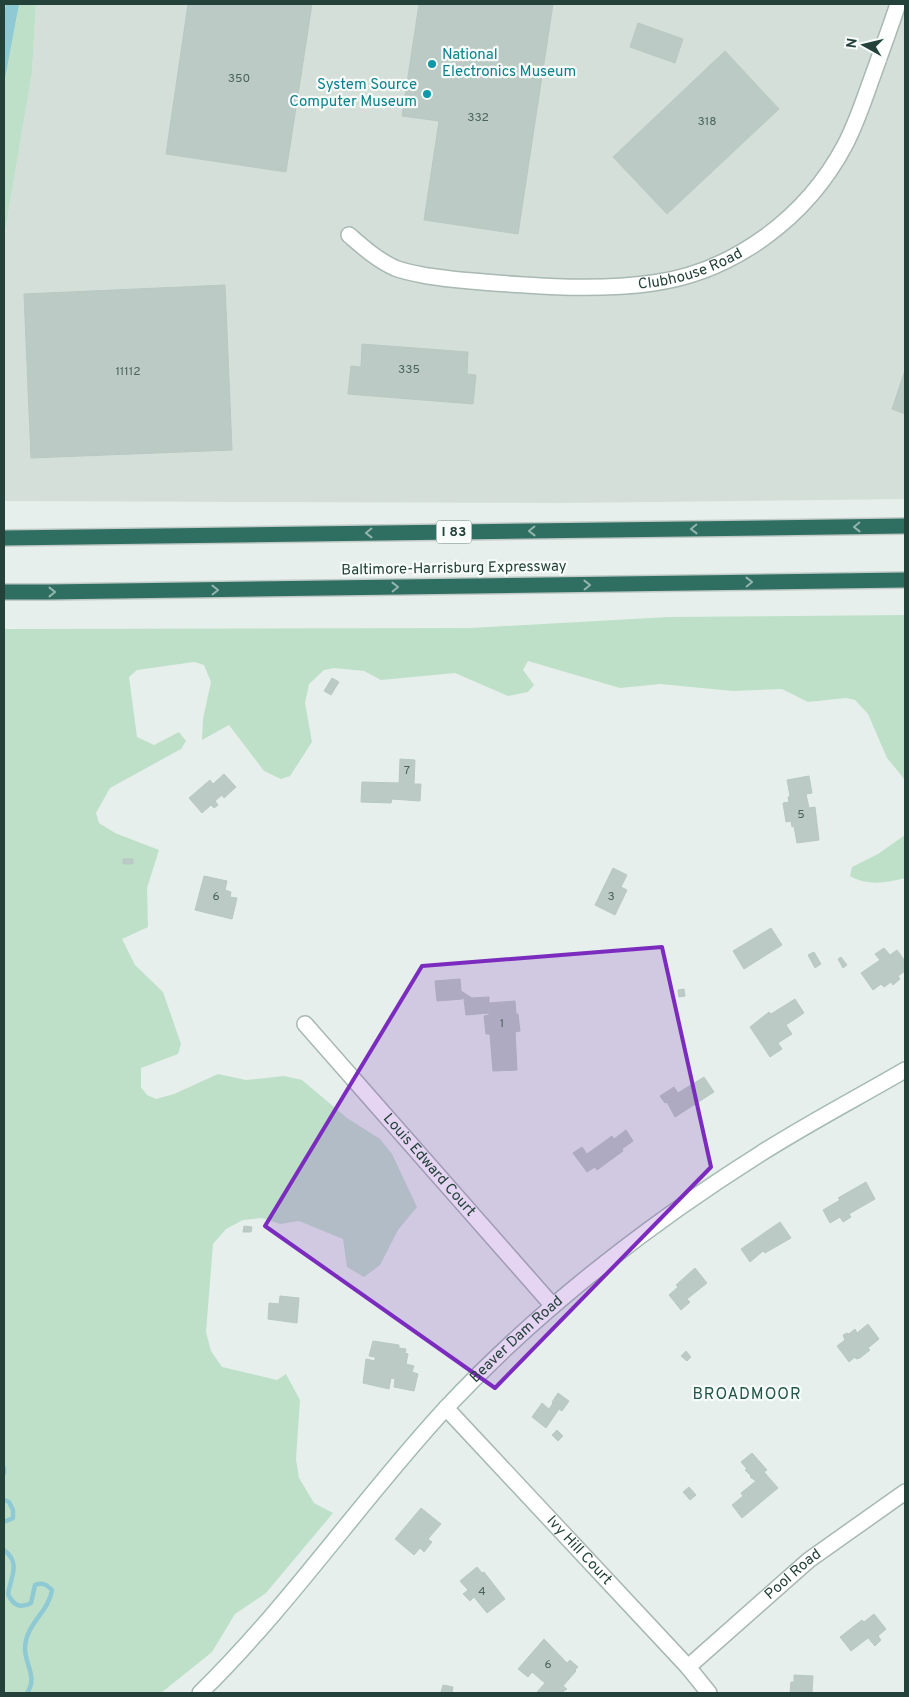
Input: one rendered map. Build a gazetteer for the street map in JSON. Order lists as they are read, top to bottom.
{
  "streets": {
    "highway": ["I 83", "Baltimore-Harrisburg Expressway"],
    "street": [
      "Clubhouse Road",
      "Louis Edward Court",
      "Beaver Dam Road",
      "Ivy Hill Court",
      "Pool Road"
    ]
  },
  "crossings": [
    ["Louis Edward Court", "Beaver Dam Road"],
    ["Beaver Dam Road", "Ivy Hill Court"],
    ["Ivy Hill Court", "Pool Road"]
  ],
  "districts": ["BROADMOOR"],
  "places": ["National Electronics Museum", "System Source Computer Museum"],
  "house_numbers": [
    "350",
    "332",
    "318",
    "335",
    "11112",
    "7",
    "5",
    "6",
    "3",
    "1",
    "4",
    "6"
  ],
  "north": "left"
}
